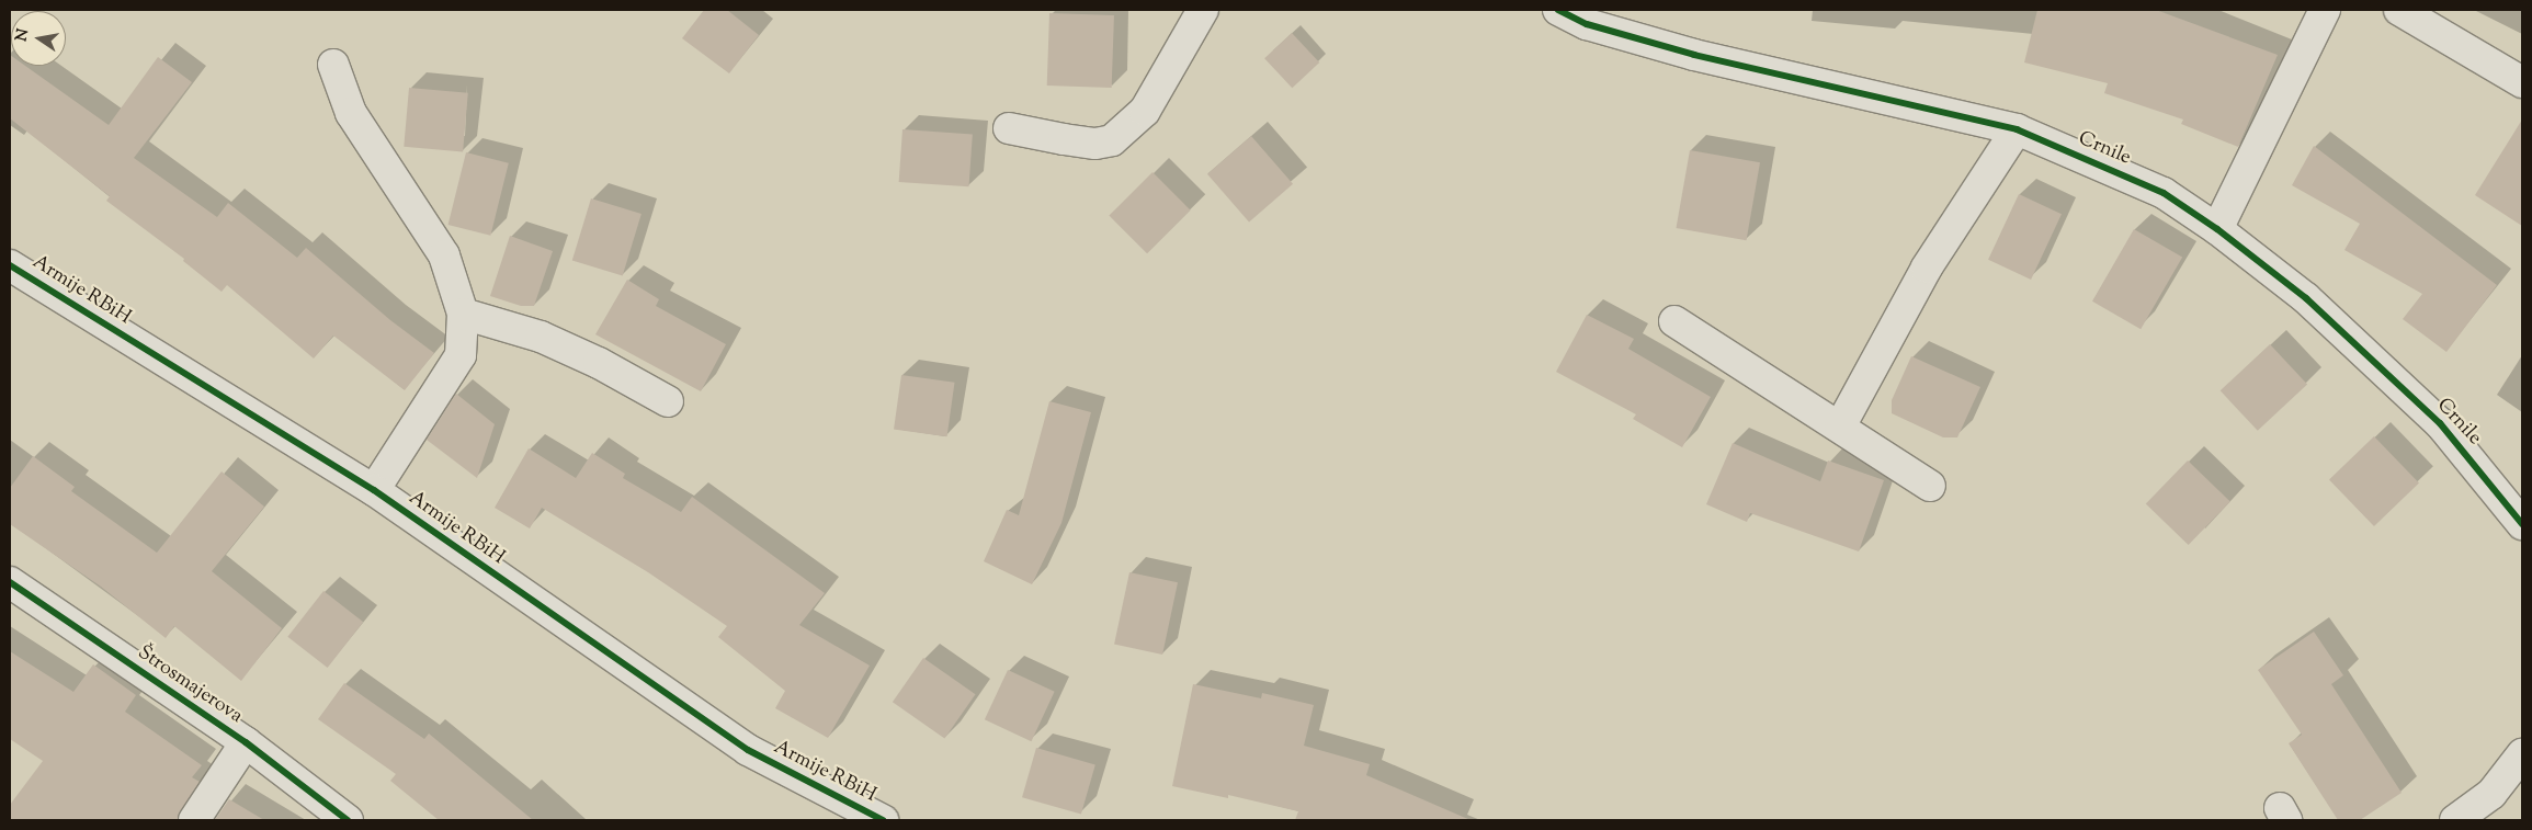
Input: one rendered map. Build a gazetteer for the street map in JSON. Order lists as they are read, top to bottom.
{
  "streets": {
    "street": ["Crnile", "Armije RBiH", "Štrosmajerova"]
  },
  "north": "left"
}
